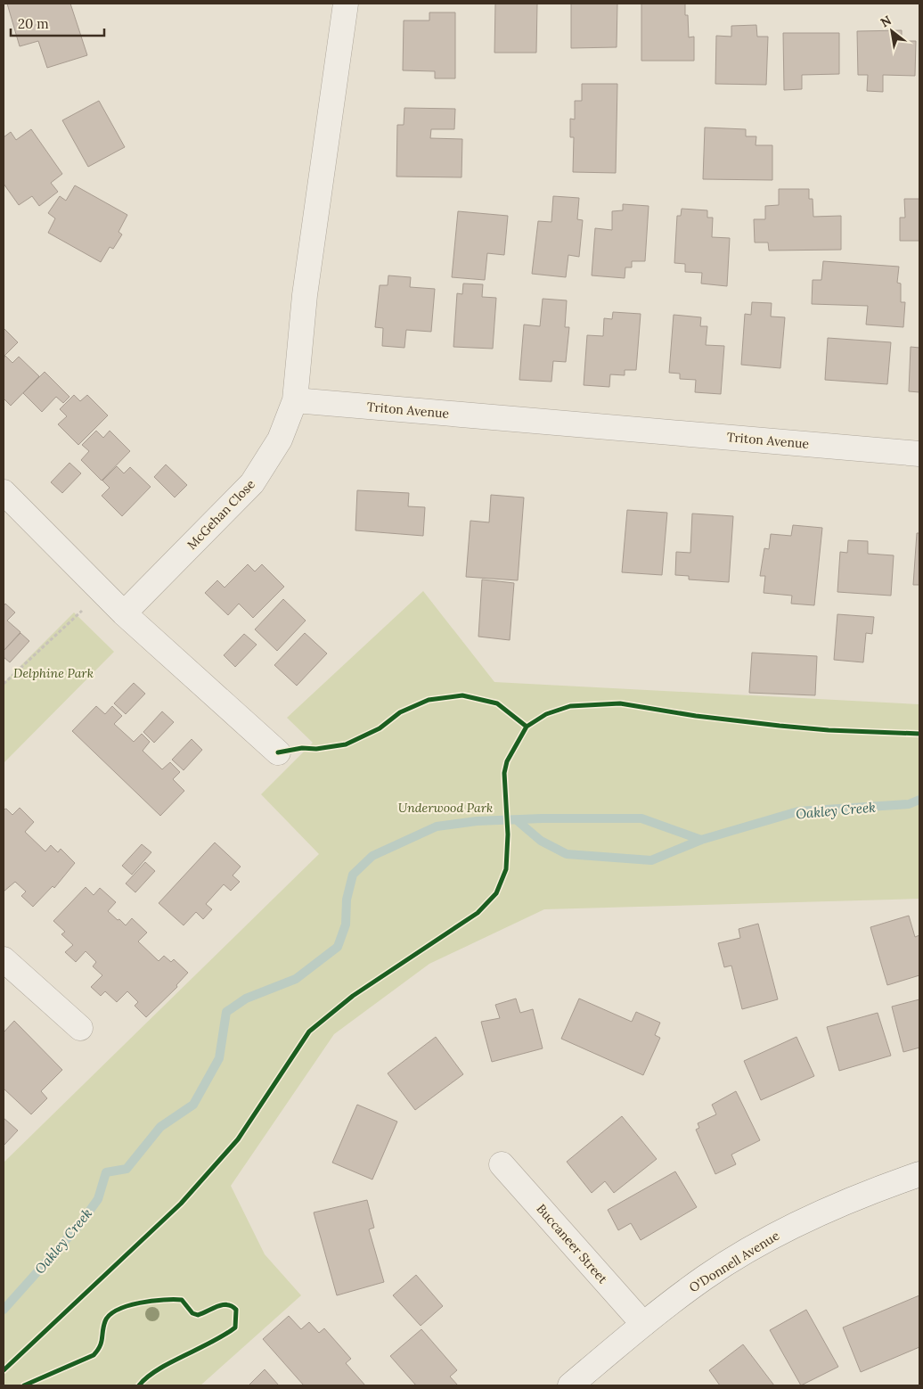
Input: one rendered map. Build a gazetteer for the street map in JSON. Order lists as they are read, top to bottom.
{
  "streets": {
    "street": [
      "Triton Avenue",
      "McGehan Close",
      "Buccaneer Street",
      "O'Donnell Avenue"
    ]
  },
  "crossings": [
    ["Triton Avenue", "McGehan Close"],
    ["Buccaneer Street", "O'Donnell Avenue"]
  ],
  "water": ["Oakley Creek"],
  "parks": ["Delphine Park", "Underwood Park"],
  "scale_bar": "20 m",
  "north": "top left"
}
